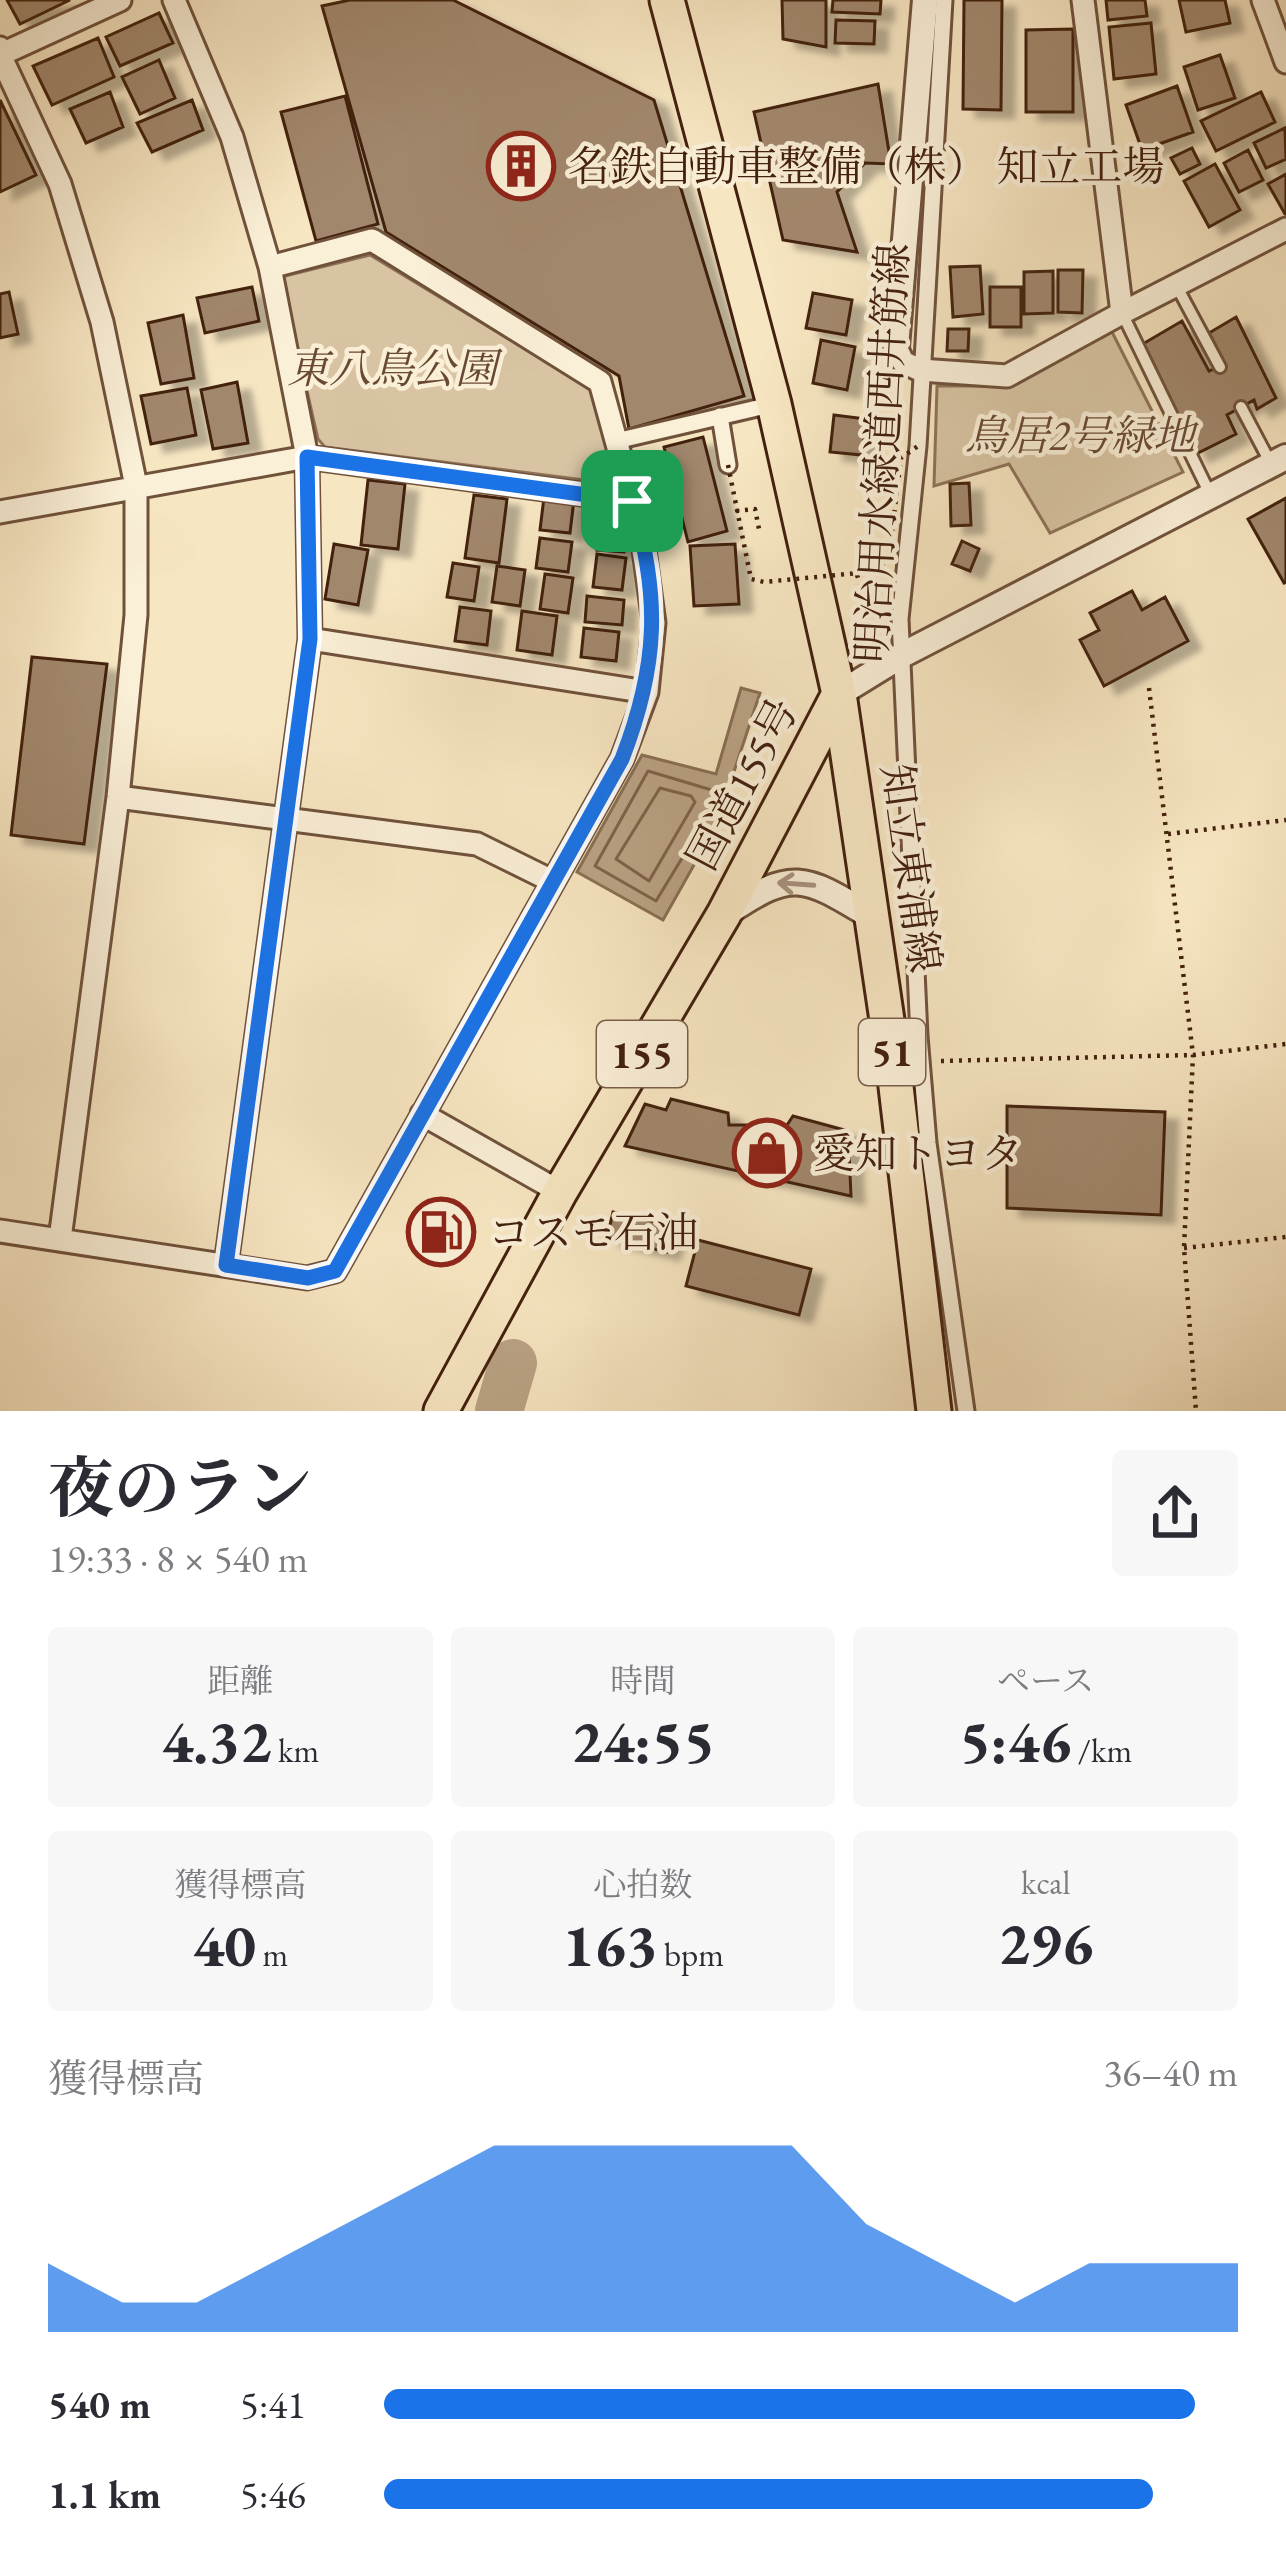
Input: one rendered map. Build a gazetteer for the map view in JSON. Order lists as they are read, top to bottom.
{
  "streets": {
    "main road": [
      "国道155号",
      "知立東浦線",
      "51",
      "155"
    ],
    "street": ["明治用水緑道西井筋線"]
  },
  "crossings": [
    ["国道155号", "知立東浦線"]
  ],
  "parks": ["東八鳥公園", "鳥居2号緑地"],
  "places": {
    "building": ["名鉄自動車整備（株） 知立工場"],
    "shop": ["愛知トヨタ"],
    "fuel station": ["コスモ石油"]
  },
  "page": {
    "heading": ["夜のラン", "19:33 · 8 × 540 m"],
    "stats": [
      ["距離", "4.32 km"],
      ["時間", "24:55"],
      ["ペース", "5:46 /km"],
      ["獲得標高", "40 m"],
      ["心拍数", "163 bpm"],
      ["kcal", "296"]
    ],
    "chart": ["獲得標高", "36–40 m"],
    "list": [
      {
        "name": "540 m",
        "note": "5:41"
      },
      {
        "name": "1.1 km",
        "note": "5:46"
      }
    ]
  }
}
